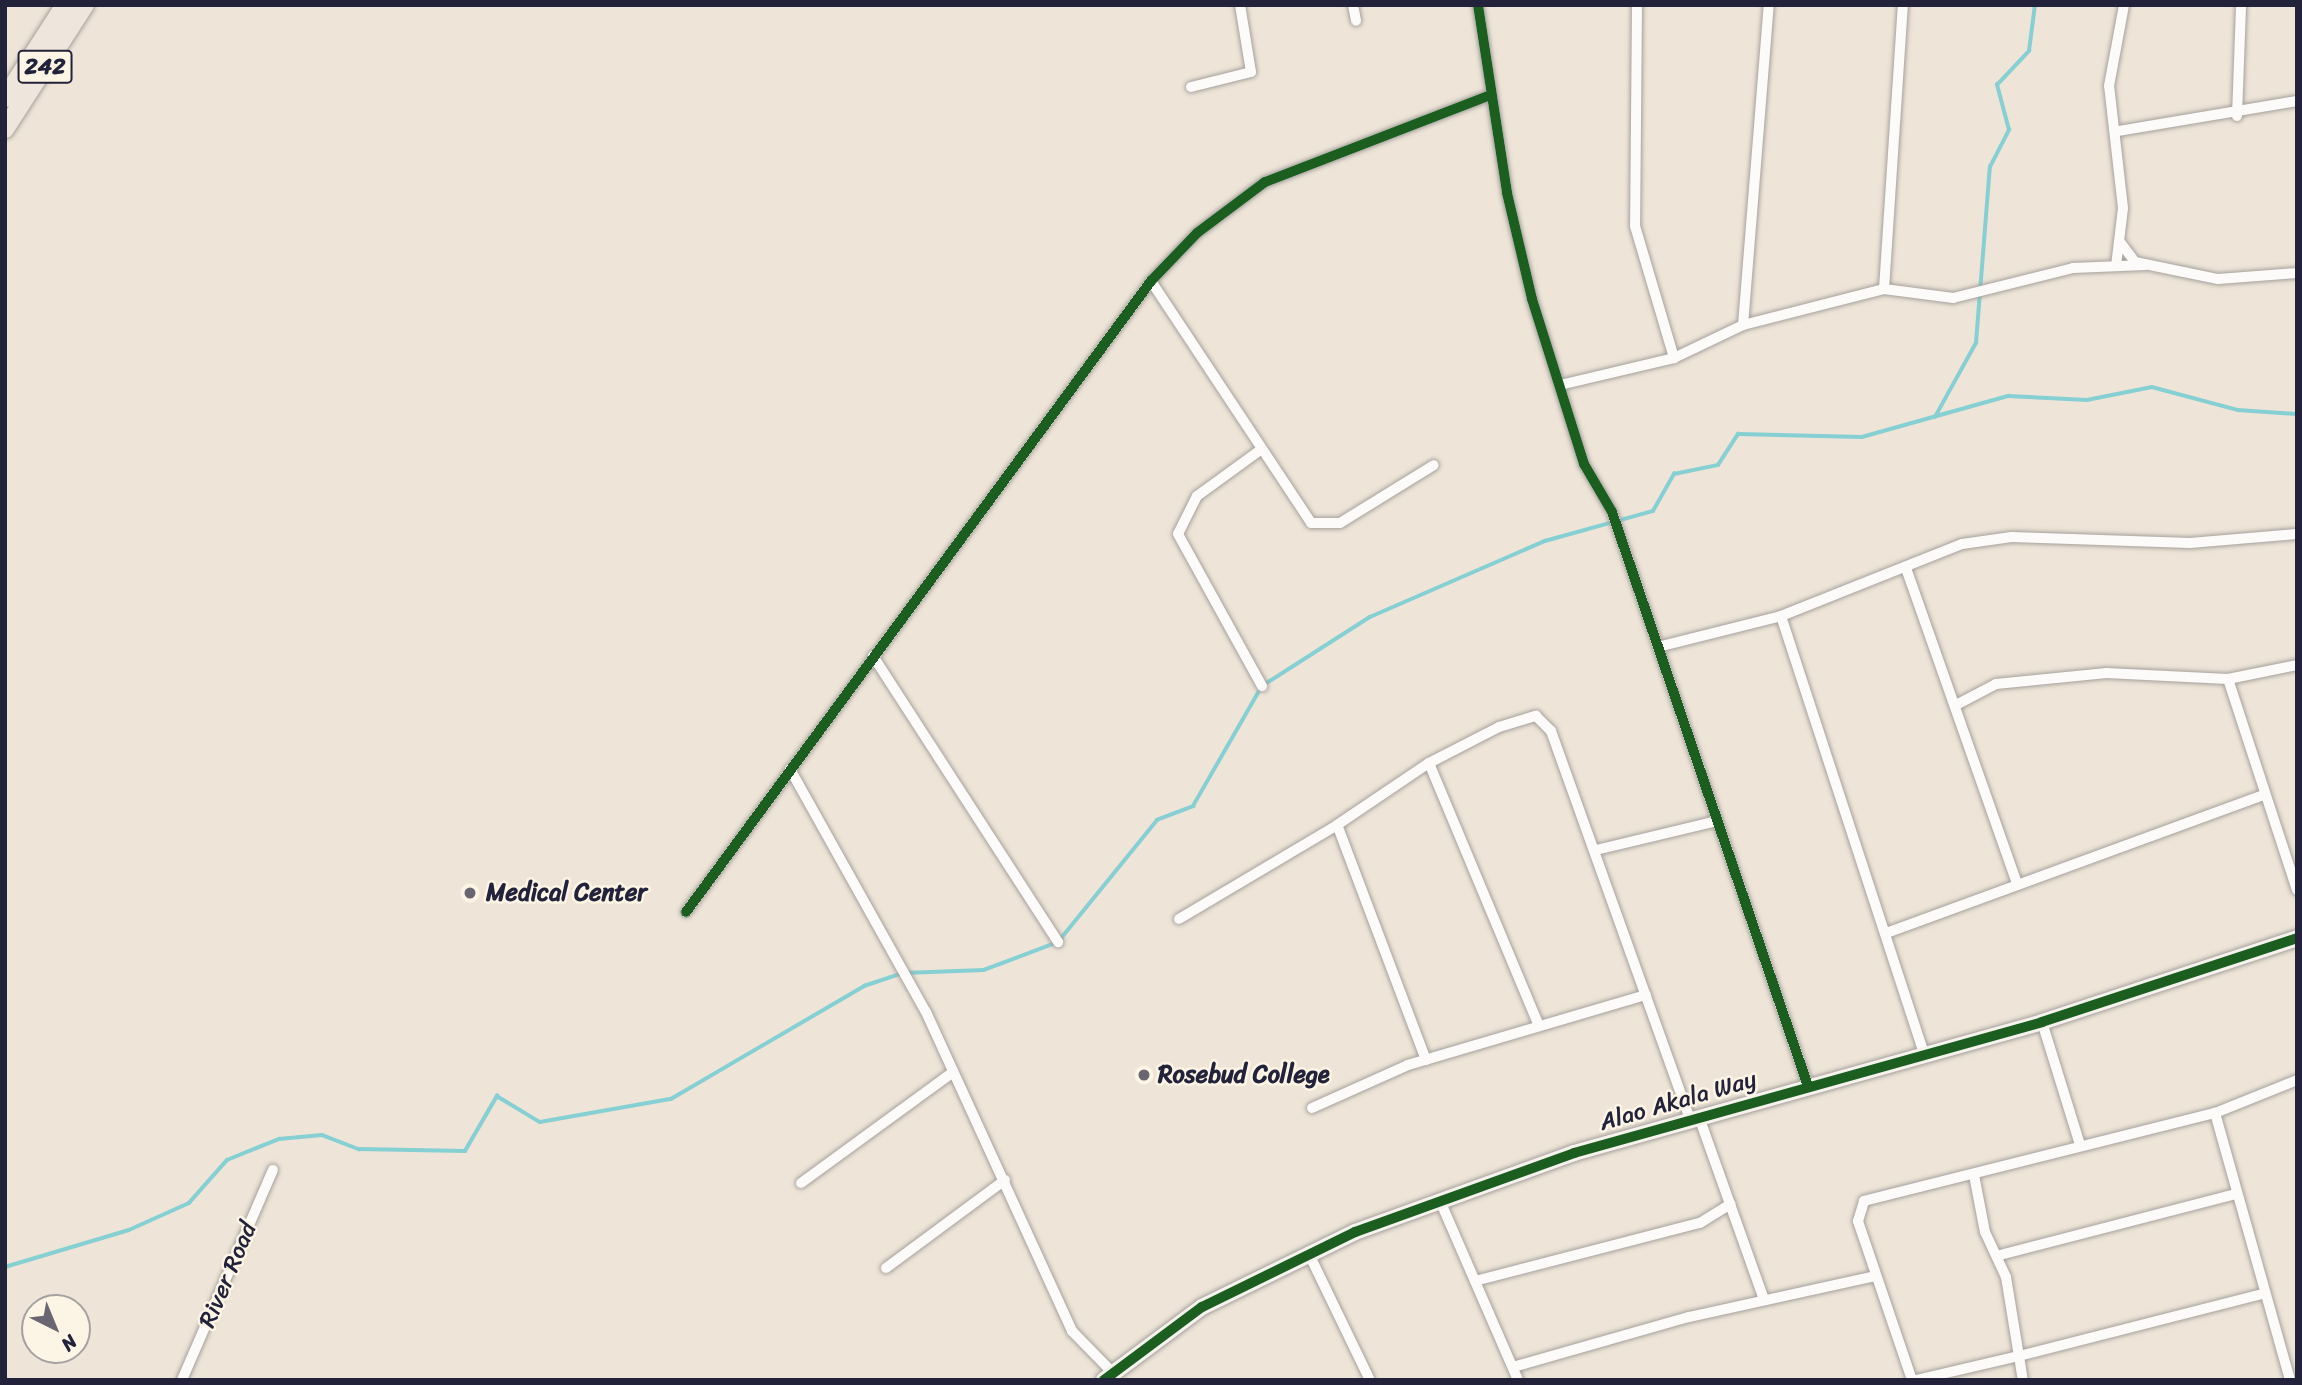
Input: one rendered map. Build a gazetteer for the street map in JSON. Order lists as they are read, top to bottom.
{
  "streets": {
    "main road": ["242"],
    "street": ["Alao Akala Way", "River Road"]
  },
  "places": ["Medical Center", "Rosebud College"],
  "north": "bottom right"
}
